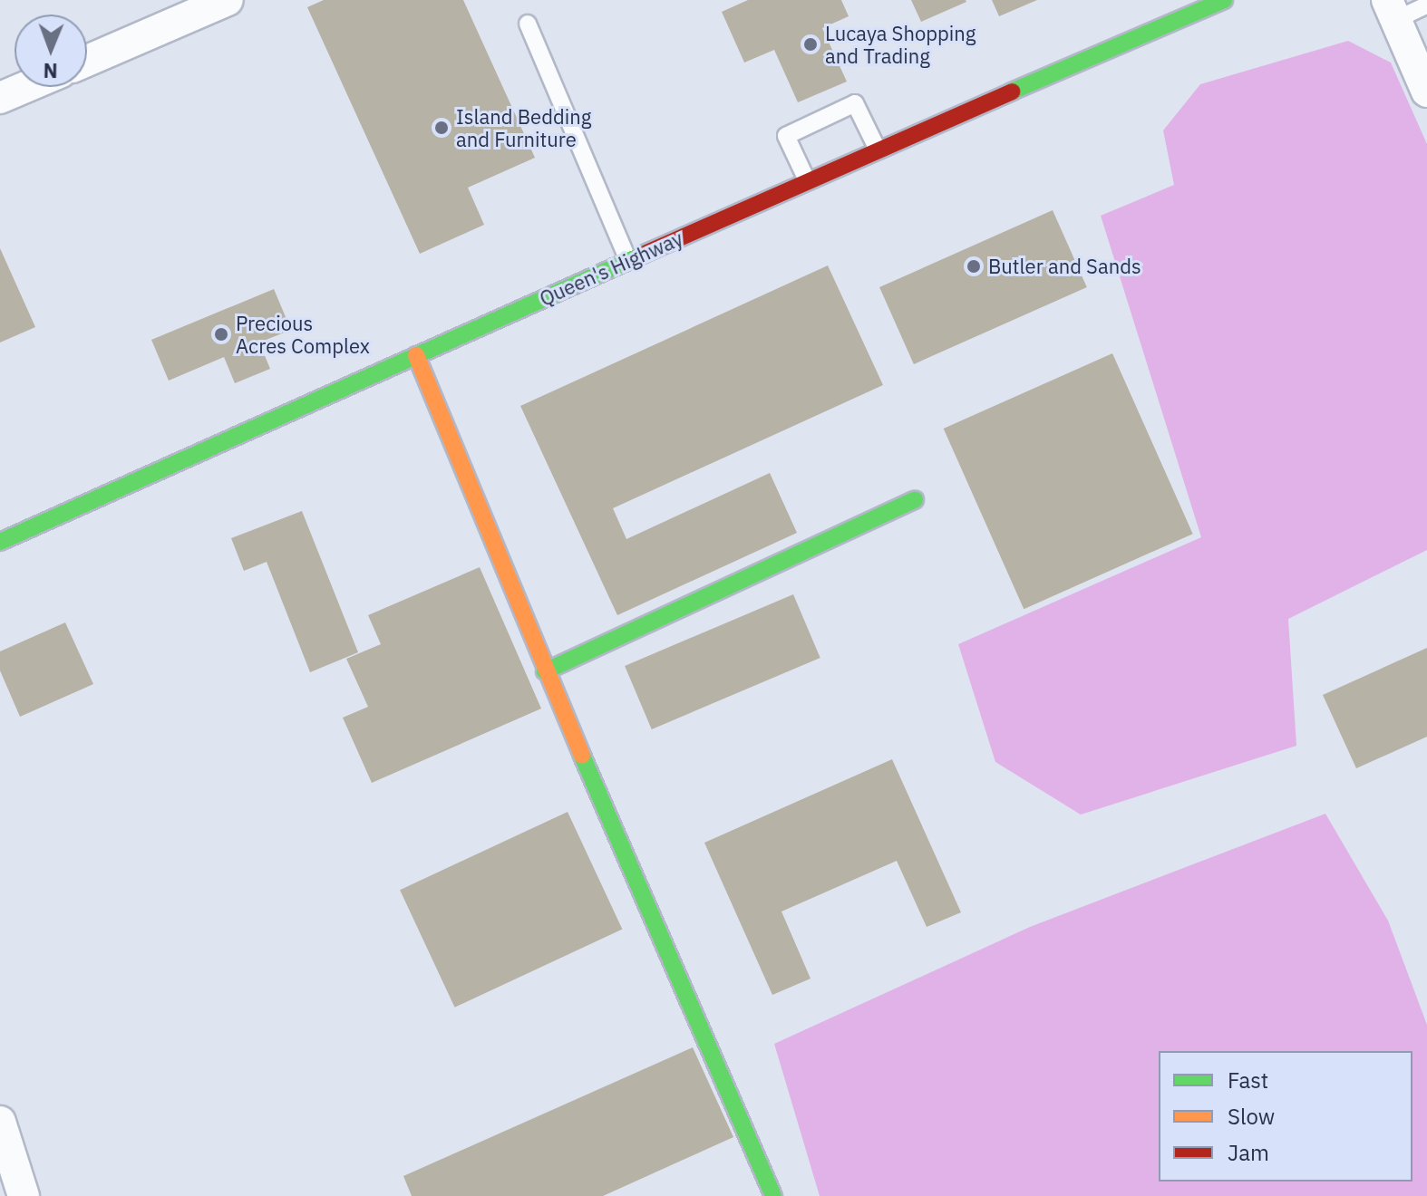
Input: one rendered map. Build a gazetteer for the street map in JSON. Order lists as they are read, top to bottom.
{
  "streets": {
    "main road": ["Queen's Highway"]
  },
  "places": [
    "Lucaya Shopping and Trading",
    "Island Bedding and Furniture",
    "Butler and Sands",
    "Precious Acres Complex"
  ],
  "legend": ["Fast", "Slow", "Jam"],
  "north": "bottom"
}
